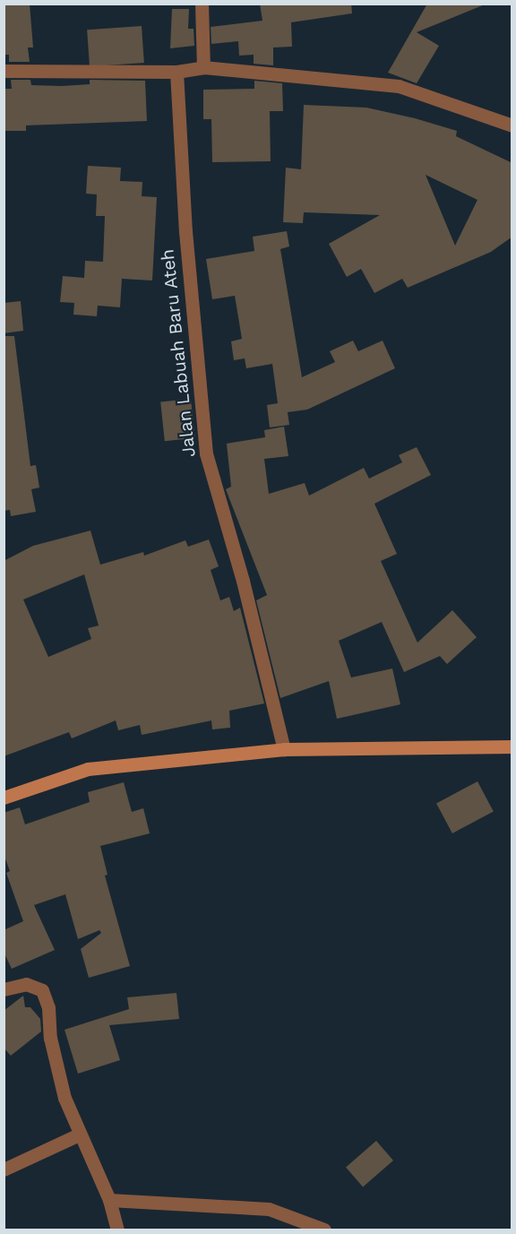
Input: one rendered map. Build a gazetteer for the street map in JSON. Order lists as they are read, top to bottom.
{
  "streets": {
    "street": ["Jalan Labuah Baru Ateh"]
  }
}
